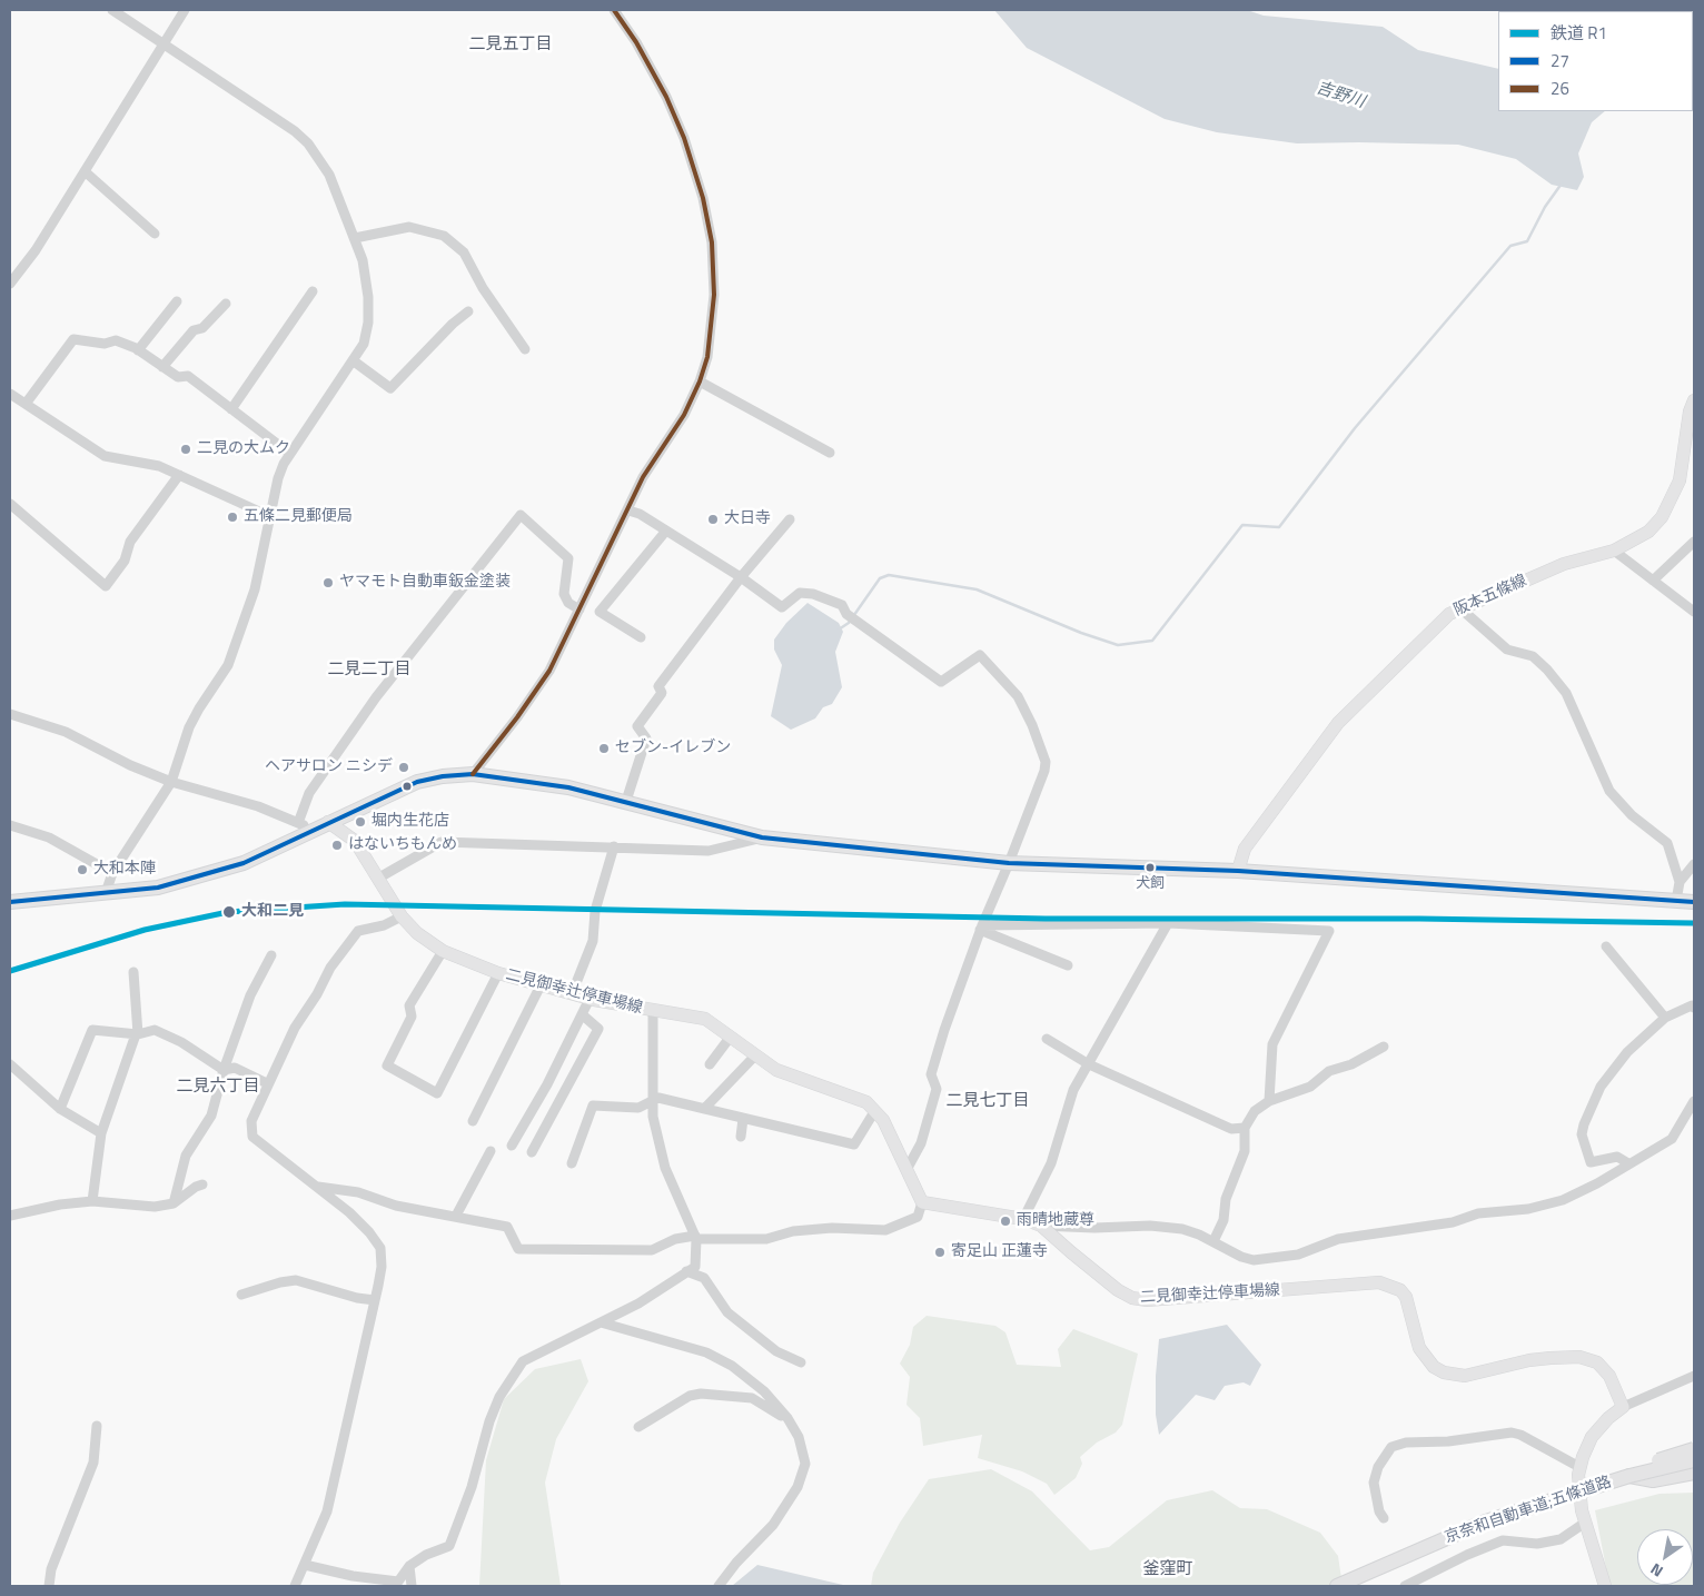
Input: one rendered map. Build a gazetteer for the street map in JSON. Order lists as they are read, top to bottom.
{
  "streets": {
    "highway": ["京奈和自動車道;五條道路"],
    "main road": ["阪本五條線", "二見御幸辻停車場線"]
  },
  "districts": [
    "二見五丁目",
    "二見二丁目",
    "二見六丁目",
    "二見七丁目",
    "釜窪町"
  ],
  "water": ["吉野川"],
  "places": [
    "二見の大ムク",
    "五條二見郵便局",
    "大日寺",
    "ヤマモト自動車鈑金塗装",
    "セブン-イレブン",
    "ヘアサロン ニシデ",
    "堀内生花店",
    "はないちもんめ",
    "犬飼",
    "大和本陣",
    "大和二見",
    "雨晴地蔵尊",
    "寄足山 正蓮寺"
  ],
  "lines": ["transit line 26", "transit line 27", "rail line R1"],
  "legend": ["鉄道 R1", "27", "26"],
  "north": "bottom left"
}
